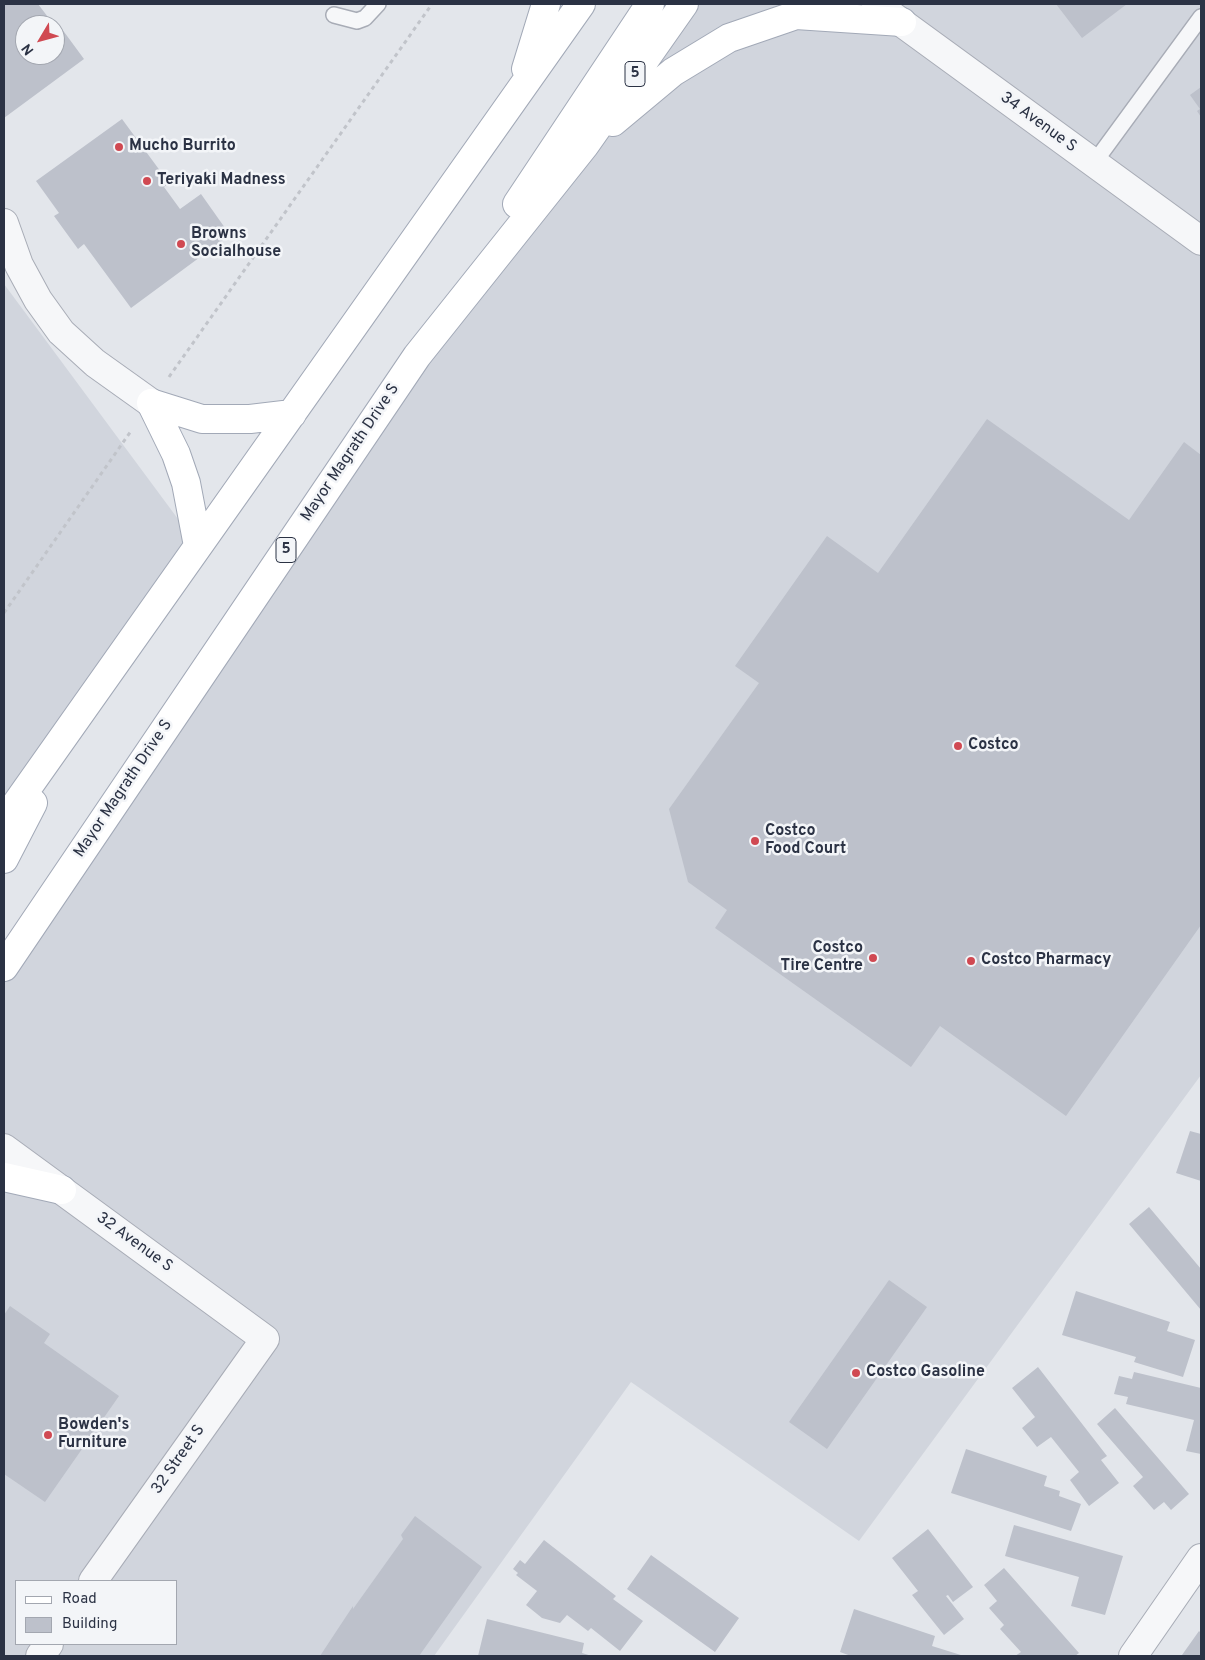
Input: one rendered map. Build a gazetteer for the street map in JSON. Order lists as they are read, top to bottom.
{
  "streets": {
    "main road": ["5", "Mayor Magrath Drive S"],
    "street": ["34 Avenue S", "32 Avenue S", "32 Street S"]
  },
  "crossings": [
    ["32 Avenue S", "32 Street S"]
  ],
  "places": [
    "Mucho Burrito",
    "Teriyaki Madness",
    "Browns Socialhouse",
    "Costco",
    "Costco Food Court",
    "Costco Tire Centre",
    "Costco Pharmacy",
    "Costco Gasoline",
    "Bowden's Furniture"
  ],
  "legend": ["Road", "Building"],
  "north": "bottom left"
}
